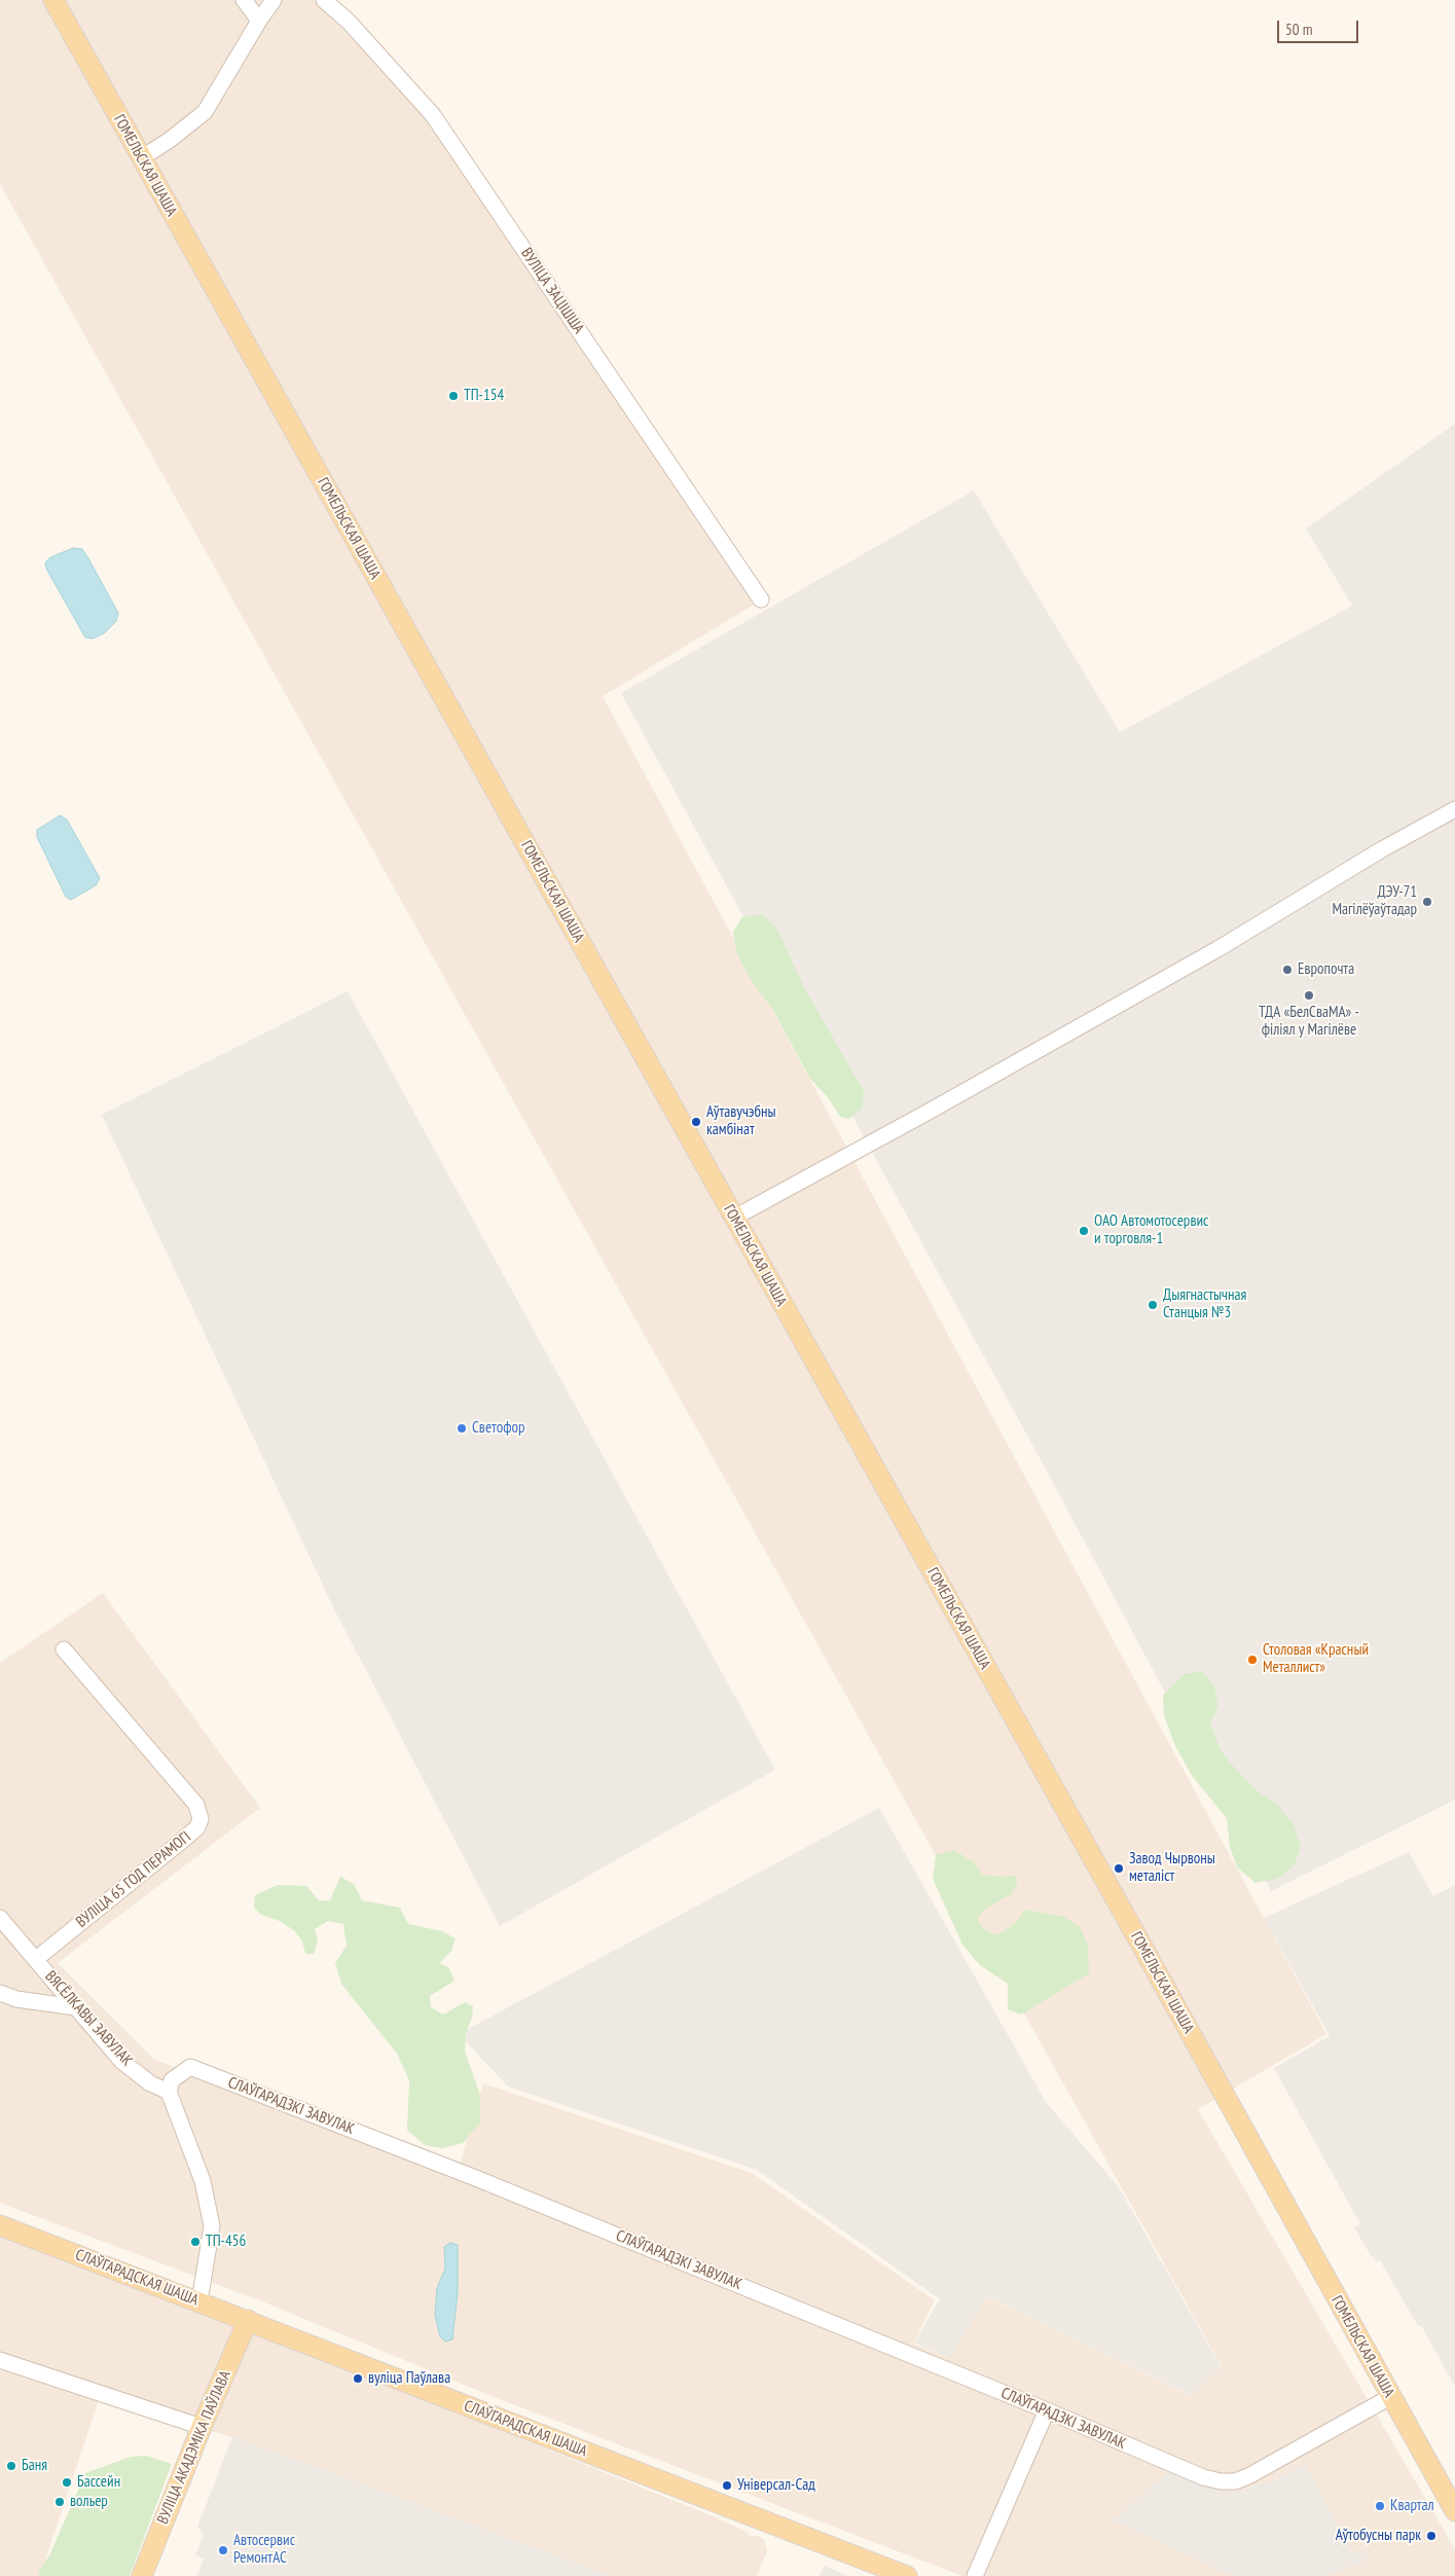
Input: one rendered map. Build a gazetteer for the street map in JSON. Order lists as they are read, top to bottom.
{
  "streets": {
    "main road": ["ГОМЕЛЬСКАЯ ШАША", "СЛАЎГАРАДСКАЯ ШАША", "ВУЛІЦА АКАДЭМІКА ПАЎЛАВА"],
    "street": [
      "ВУЛІЦА ЗАЦІШША",
      "ВУЛІЦА 65 ГОД ПЕРАМОГІ",
      "ВЯСЁЛКАВЫ ЗАВУЛАК",
      "СЛАЎГАРАДЗКІ ЗАВУЛАК"
    ]
  },
  "crossings": [
    ["ГОМЕЛЬСКАЯ ШАША", "СЛАЎГАРАДЗКІ ЗАВУЛАК"],
    ["ВУЛІЦА 65 ГОД ПЕРАМОГІ", "ВЯСЁЛКАВЫ ЗАВУЛАК"],
    ["ВЯСЁЛКАВЫ ЗАВУЛАК", "СЛАЎГАРАДЗКІ ЗАВУЛАК"],
    ["СЛАЎГАРАДСКАЯ ШАША", "ВУЛІЦА АКАДЭМІКА ПАЎЛАВА"]
  ],
  "places": [
    "ТП-154",
    "ДЭУ-71 Магілёўаўтадар",
    "Европочта",
    "ТДА «БелСваМА» - філіял у Магілёве",
    "Аўтавучэбны камбінат",
    "ОАО Автомотосервис и торговля-1",
    "Дыягнастычная Станцыя №3",
    "Светофор",
    "Столовая «Красный Металлист»",
    "Завод Чырвоны металіст",
    "ТП-456",
    "вуліца Паўлава",
    "Баня",
    "Бассейн",
    "Універсал-Сад",
    "вольер",
    "Квартал",
    "Аўтобусны парк",
    "Автосервис РемонтАС"
  ],
  "scale_bar": "50 m"
}
